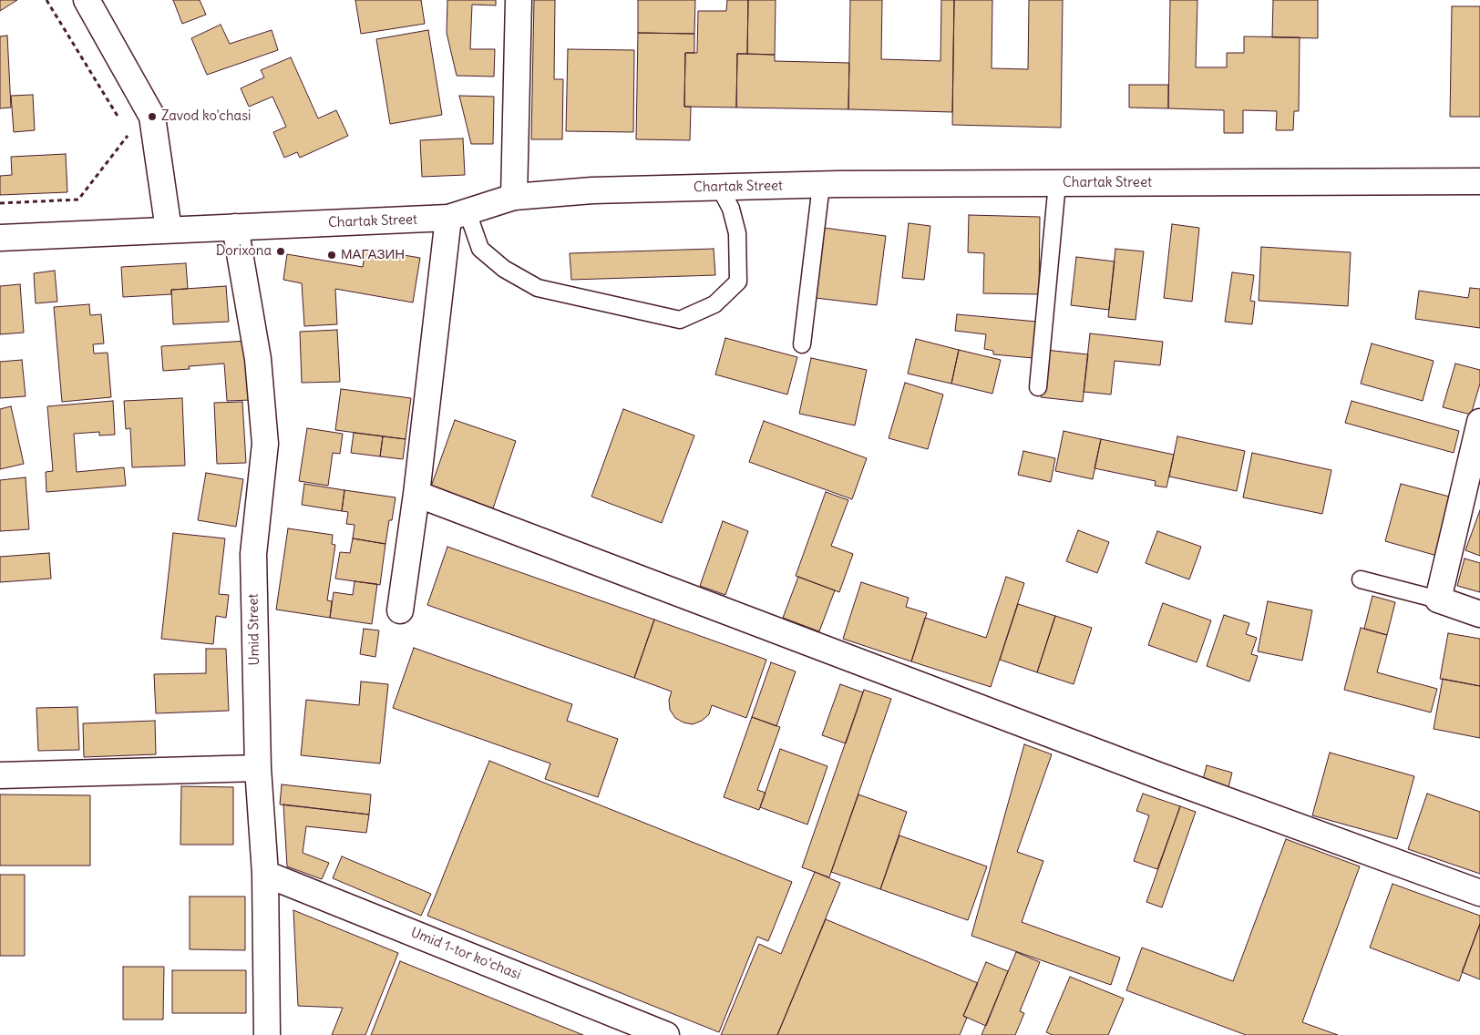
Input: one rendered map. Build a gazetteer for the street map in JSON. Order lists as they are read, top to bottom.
{
  "streets": {
    "street": ["Chartak Street", "Umid Street", "Umid 1-tor koʻchasi"]
  },
  "crossings": [
    ["Chartak Street", "Umid Street"],
    ["Umid Street", "Umid 1-tor koʻchasi"]
  ],
  "places": ["Zavod ko'chasi", "Dorixona", "МАГАЗИН"]
}
